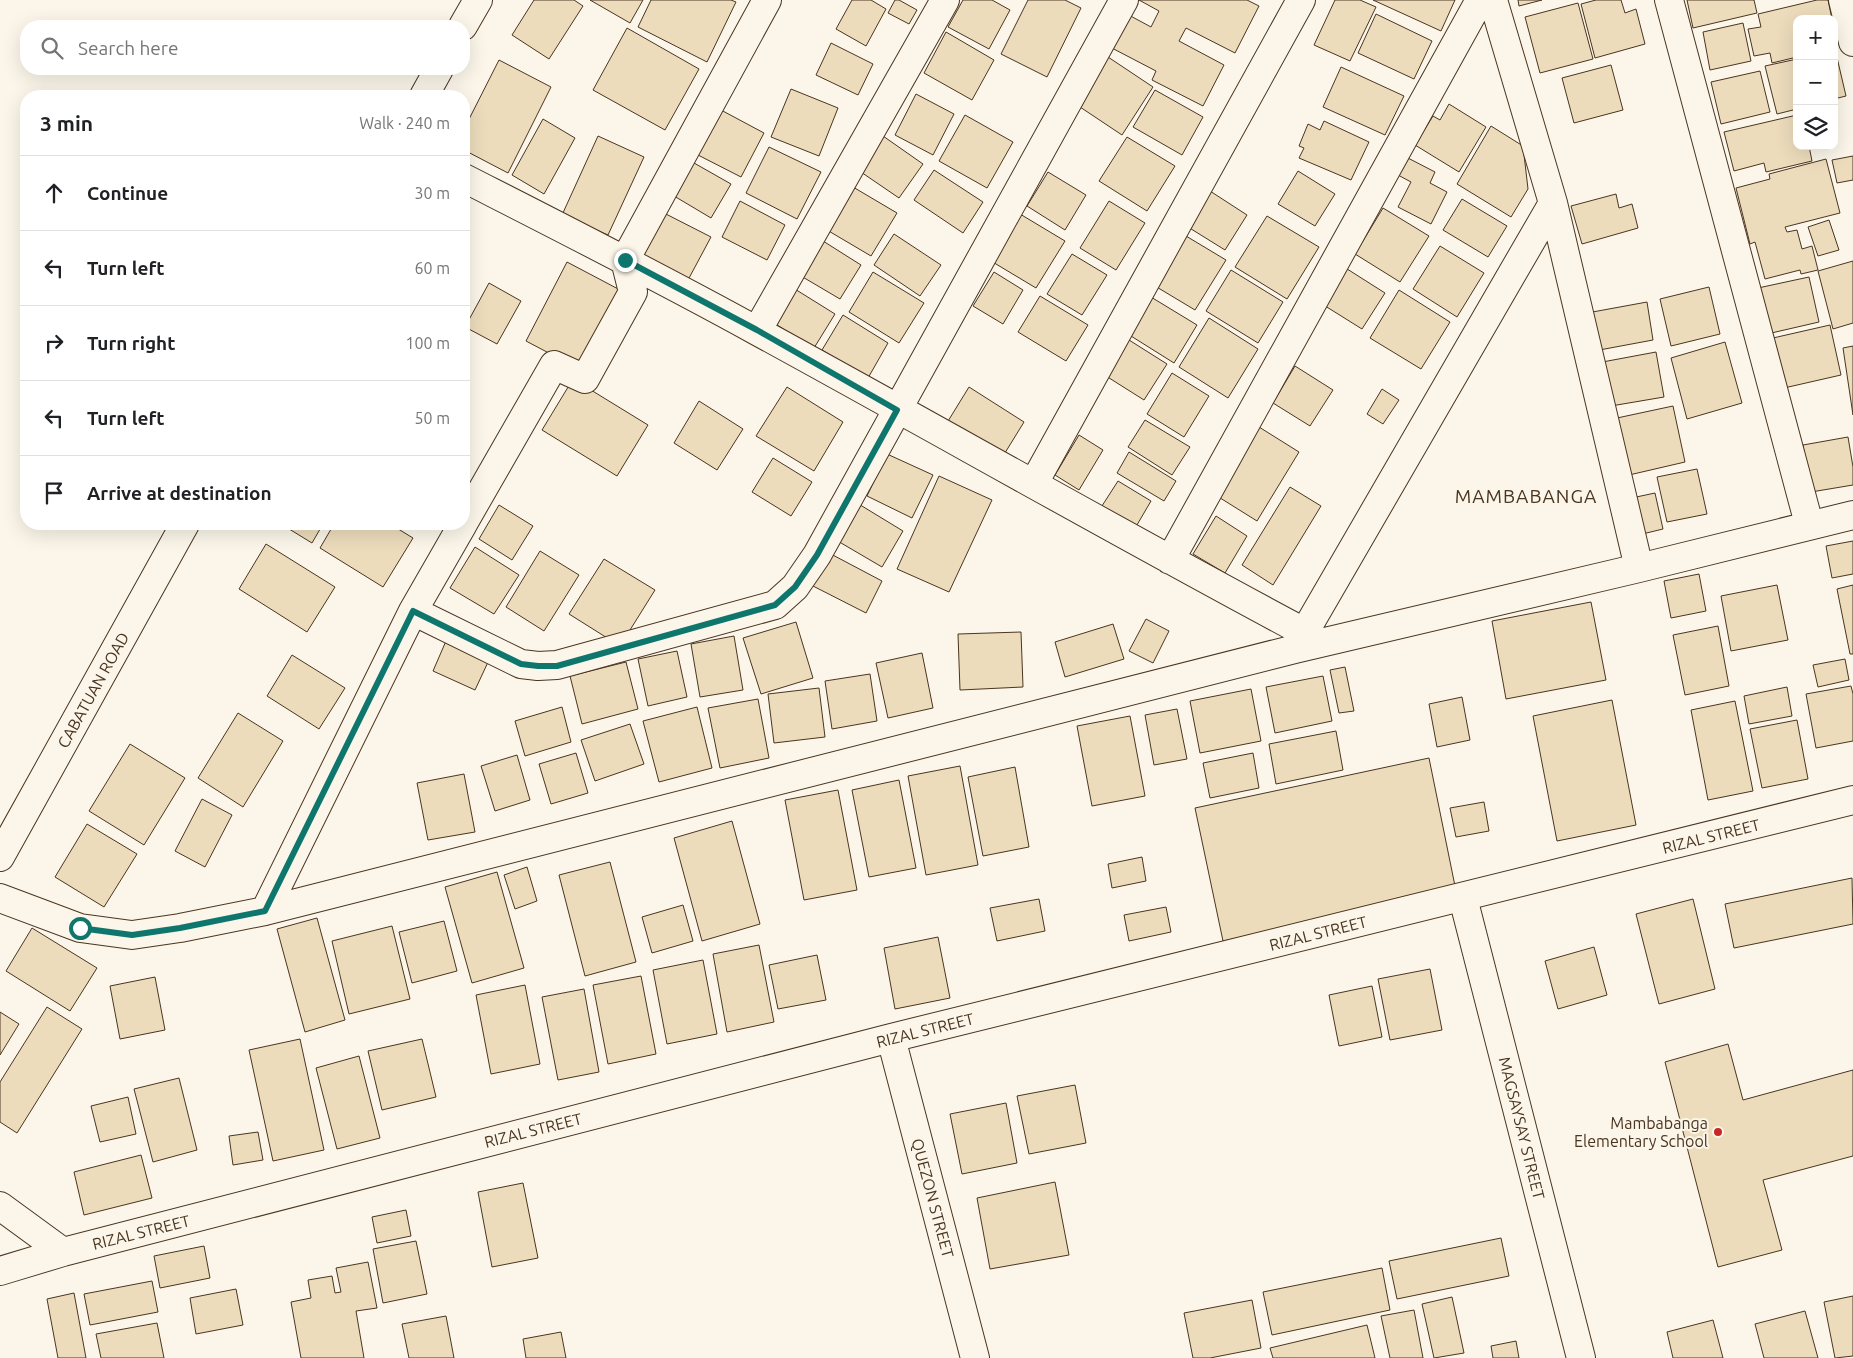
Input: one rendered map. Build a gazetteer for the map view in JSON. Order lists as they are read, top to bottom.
{
  "streets": {
    "main road": [
      "CABATUAN ROAD",
      "RIZAL STREET",
      "MAGSAYSAY STREET",
      "QUEZON STREET"
    ]
  },
  "crossings": [
    ["RIZAL STREET", "MAGSAYSAY STREET"],
    ["RIZAL STREET", "QUEZON STREET"]
  ],
  "districts": ["MAMBABANGA"],
  "places": ["Mambabanga Elementary School"],
  "page": {
    "map_buttons": ["+", "−"],
    "search": "Search here",
    "heading": ["3 min", "Walk · 240 m"],
    "list": [
      ["Continue", "30 m"],
      ["Turn left", "60 m"],
      ["Turn right", "100 m"],
      ["Turn left", "50 m"],
      "Arrive at destination"
    ]
  }
}
